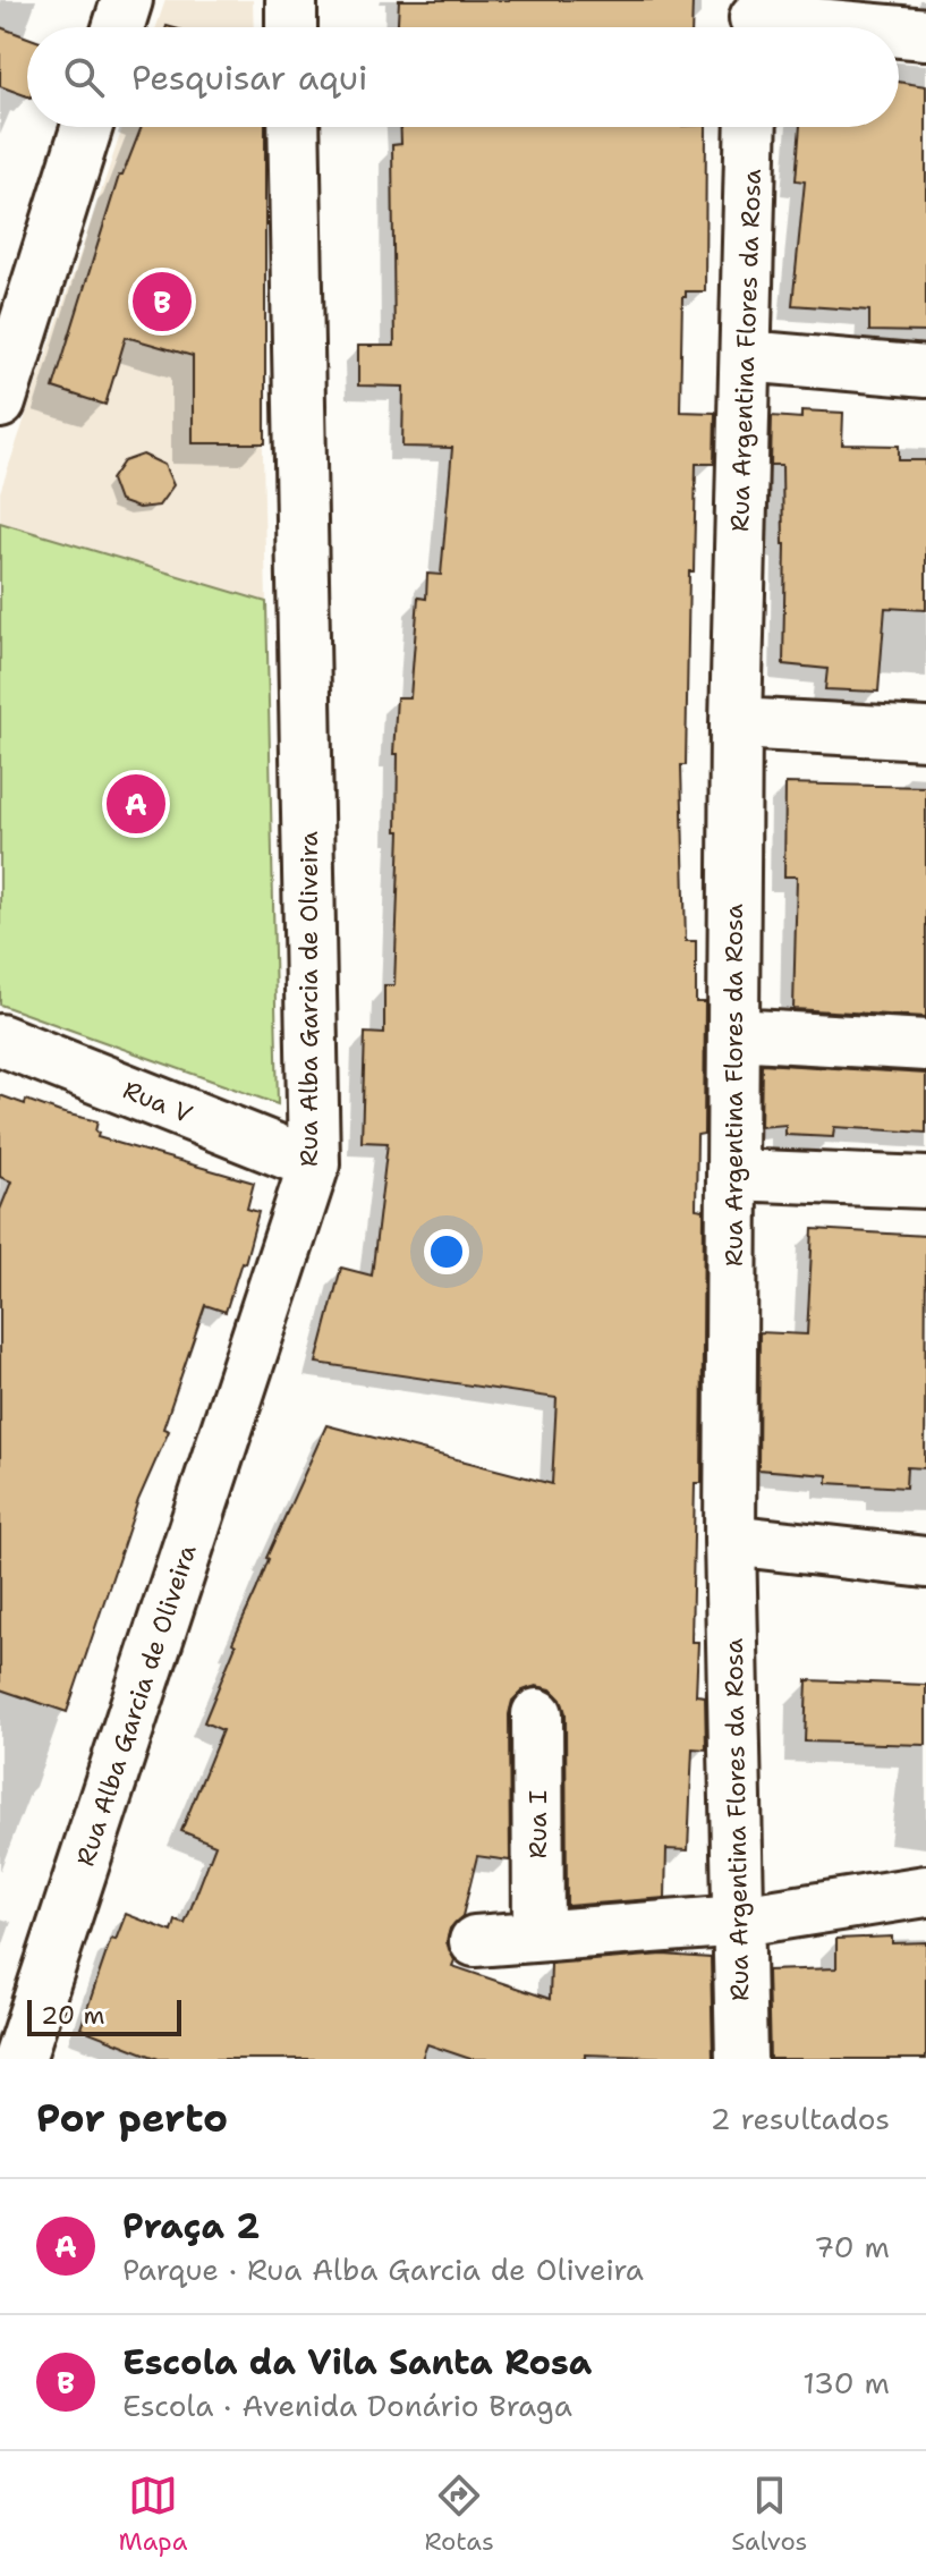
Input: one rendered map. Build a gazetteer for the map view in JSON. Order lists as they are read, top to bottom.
{
  "streets": {
    "street": [
      "Rua Argentina Flores da Rosa",
      "Rua Alba Garcia de Oliveira",
      "Rua V",
      "Rua I"
    ]
  },
  "crossings": [
    ["Rua Alba Garcia de Oliveira", "Rua V"]
  ],
  "scale_bar": "20 m",
  "page": {
    "search": "Pesquisar aqui",
    "pins": ["B", "A"],
    "scale": "20 m",
    "heading": ["Por perto", "2 resultados"],
    "list": [
      {
        "mark": "A",
        "name": "Praça 2",
        "note": "Parque · Rua Alba Garcia de Oliveira",
        "value": "70 m"
      },
      {
        "mark": "B",
        "name": "Escola da Vila Santa Rosa",
        "note": "Escola · Avenida Donário Braga",
        "value": "130 m"
      }
    ],
    "nav": ["Mapa", "Rotas", "Salvos"]
  }
}
